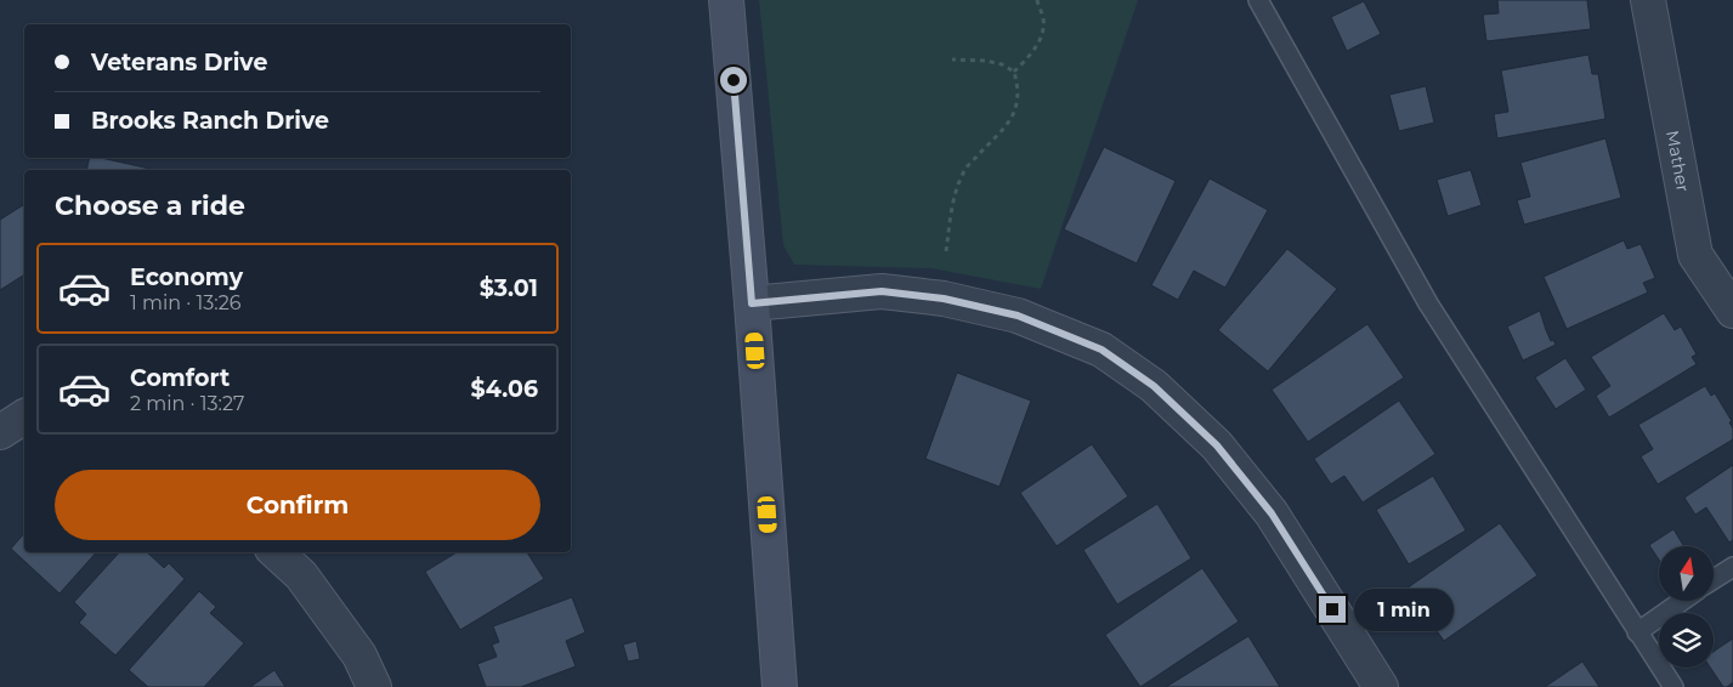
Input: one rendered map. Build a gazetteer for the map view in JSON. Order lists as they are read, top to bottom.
{
  "streets": {
    "street": ["Mather"]
  },
  "north": "top",
  "page": {
    "banner": ["Veterans Drive", "Brooks Ranch Drive"],
    "heading": "Choose a ride",
    "list": [
      {
        "name": "Economy",
        "note": "1 min · 13:26",
        "value": "$3.01"
      },
      {
        "name": "Comfort",
        "note": "2 min · 13:27",
        "value": "$4.06"
      }
    ],
    "buttons": "Confirm",
    "bubble": "1 min"
  }
}
